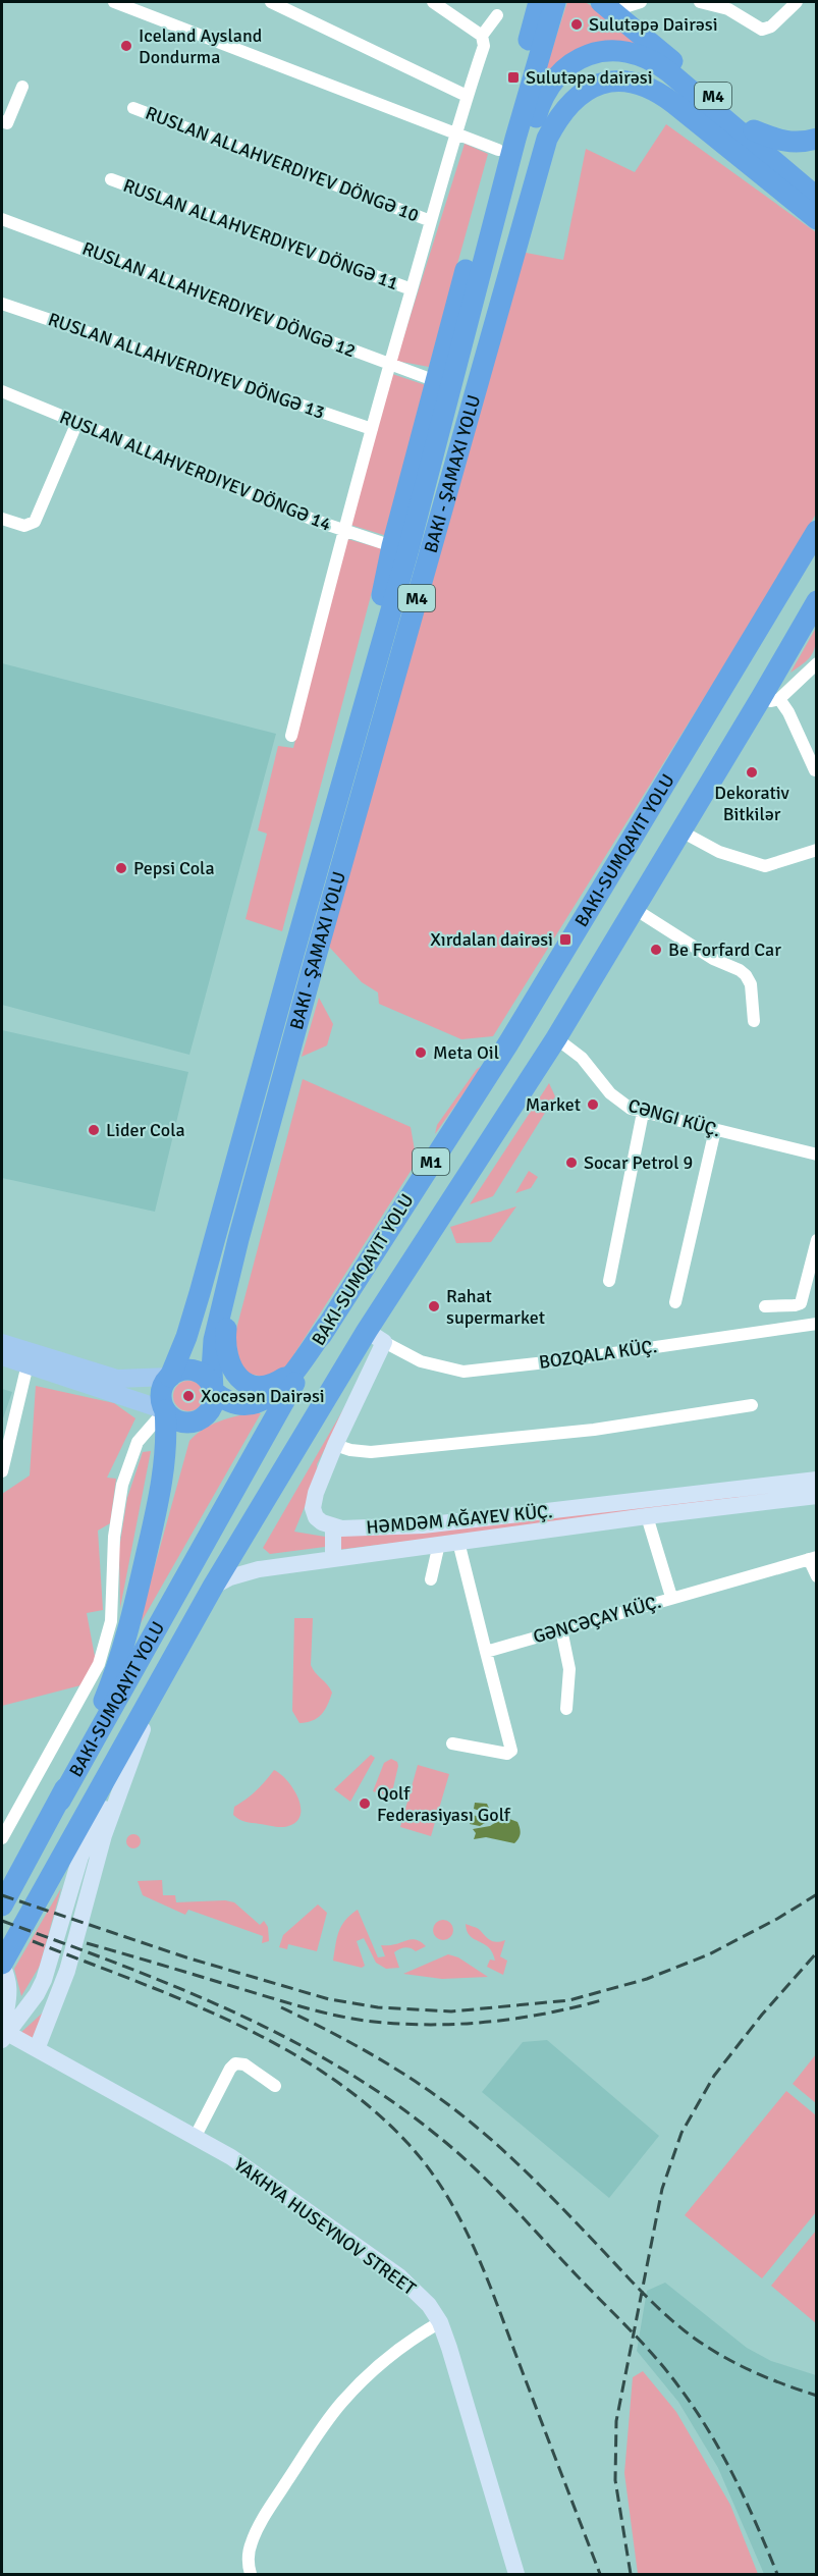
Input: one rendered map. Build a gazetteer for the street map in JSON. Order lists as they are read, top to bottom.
{
  "streets": {
    "highway": ["M4", "M1"],
    "street": [
      "RUSLAN ALLAHVERDIYEV DÖNGƏ 10",
      "RUSLAN ALLAHVERDIYEV DÖNGƏ 11",
      "RUSLAN ALLAHVERDIYEV DÖNGƏ 12",
      "RUSLAN ALLAHVERDIYEV DÖNGƏ 13",
      "RUSLAN ALLAHVERDIYEV DÖNGƏ 14",
      "CƏNGI KÜÇ.",
      "BOZQALA KÜÇ.",
      "HƏMDƏM AĞAYEV KÜÇ.",
      "GƏNCƏÇAY KÜÇ.",
      "YAKHYA HUSEYNOV STREET"
    ]
  },
  "crossings": [
    ["M4", "RUSLAN ALLAHVERDIYEV DÖNGƏ 12"],
    ["M4", "RUSLAN ALLAHVERDIYEV DÖNGƏ 14"],
    ["CƏNGI KÜÇ.", "M1"],
    ["M1", "BOZQALA KÜÇ."]
  ],
  "places": {
    "other": [
      "Sulutəpə Dairəsi",
      "Iceland Aysland Dondurma",
      "Dekorativ Bitkilər",
      "Pepsi Cola",
      "Be Forfard Car",
      "Meta Oil",
      "Market",
      "Lider Cola",
      "Socar Petrol 9",
      "Rahat supermarket",
      "Xocəsən Dairəsi",
      "Qolf Federasiyası Golf"
    ],
    "transit": ["Sulutəpə dairəsi", "Xırdalan dairəsi"]
  }
}
